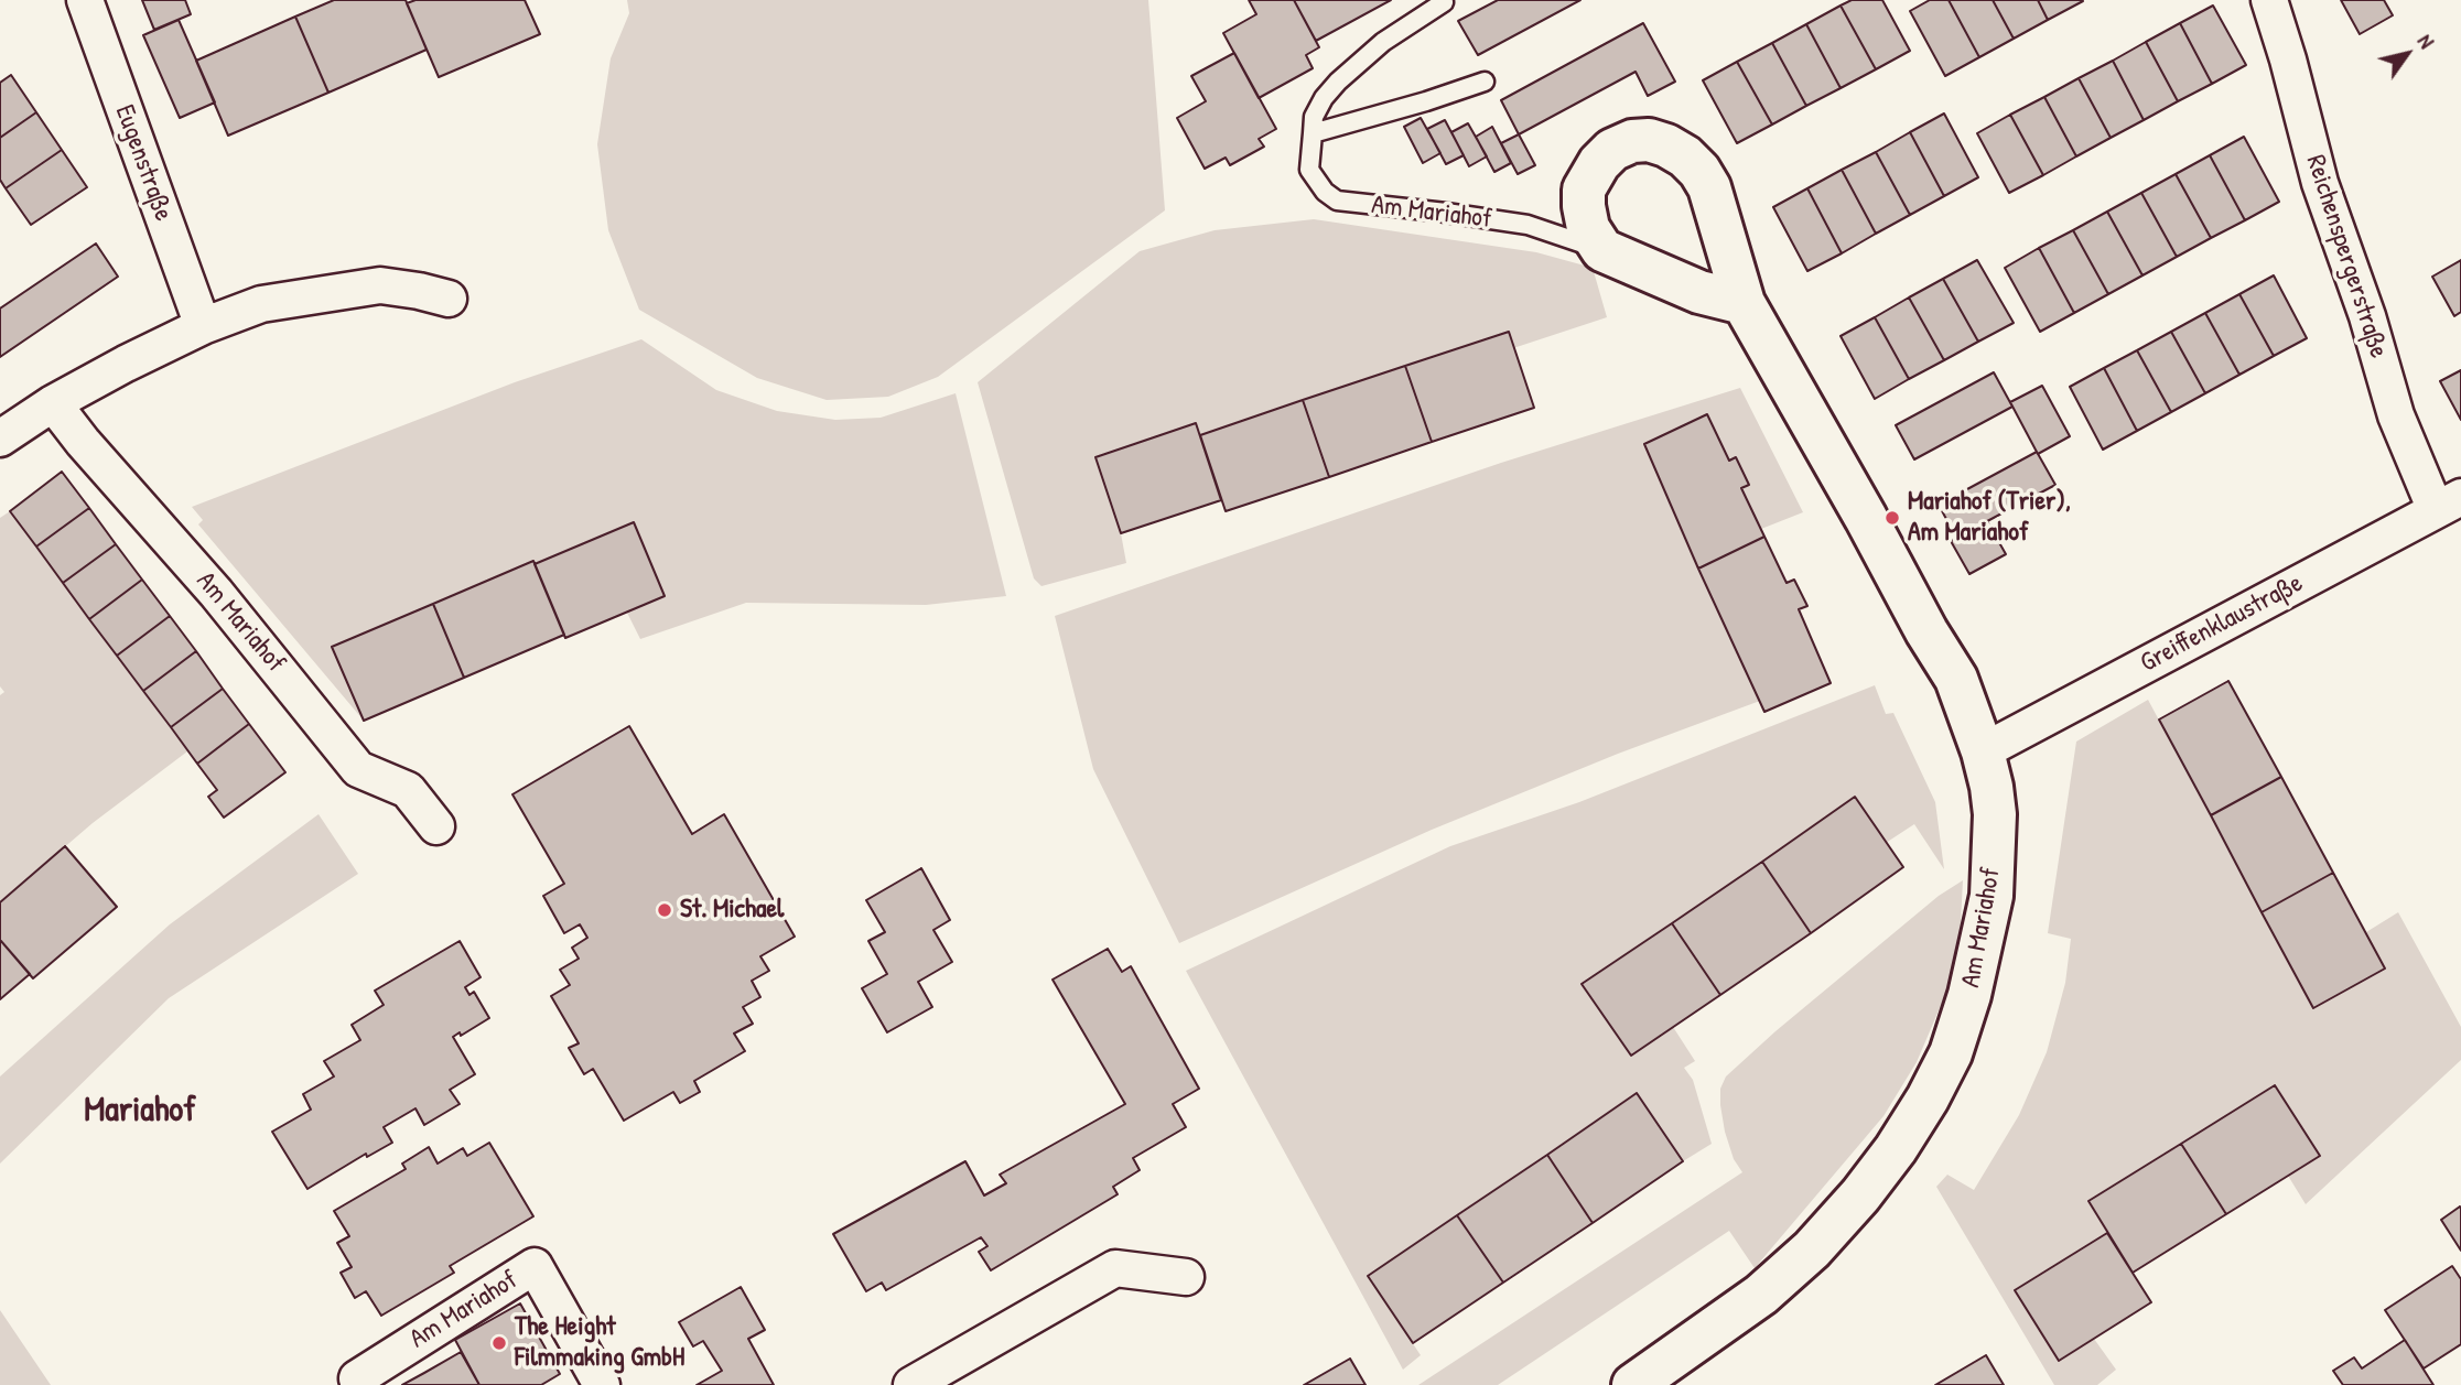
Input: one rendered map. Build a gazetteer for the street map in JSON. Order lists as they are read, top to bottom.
{
  "streets": {
    "street": [
      "Eugenstraße",
      "Am Mariahof",
      "Reichenspergerstraße",
      "Greiffenklaustraße"
    ]
  },
  "crossings": [
    ["Am Mariahof", "Greiffenklaustraße"],
    ["Reichenspergerstraße", "Greiffenklaustraße"]
  ],
  "districts": ["Mariahof"],
  "places": ["Mariahof (Trier), Am Mariahof", "St. Michael", "The Height Filmmaking GmbH"],
  "north": "top right"
}
